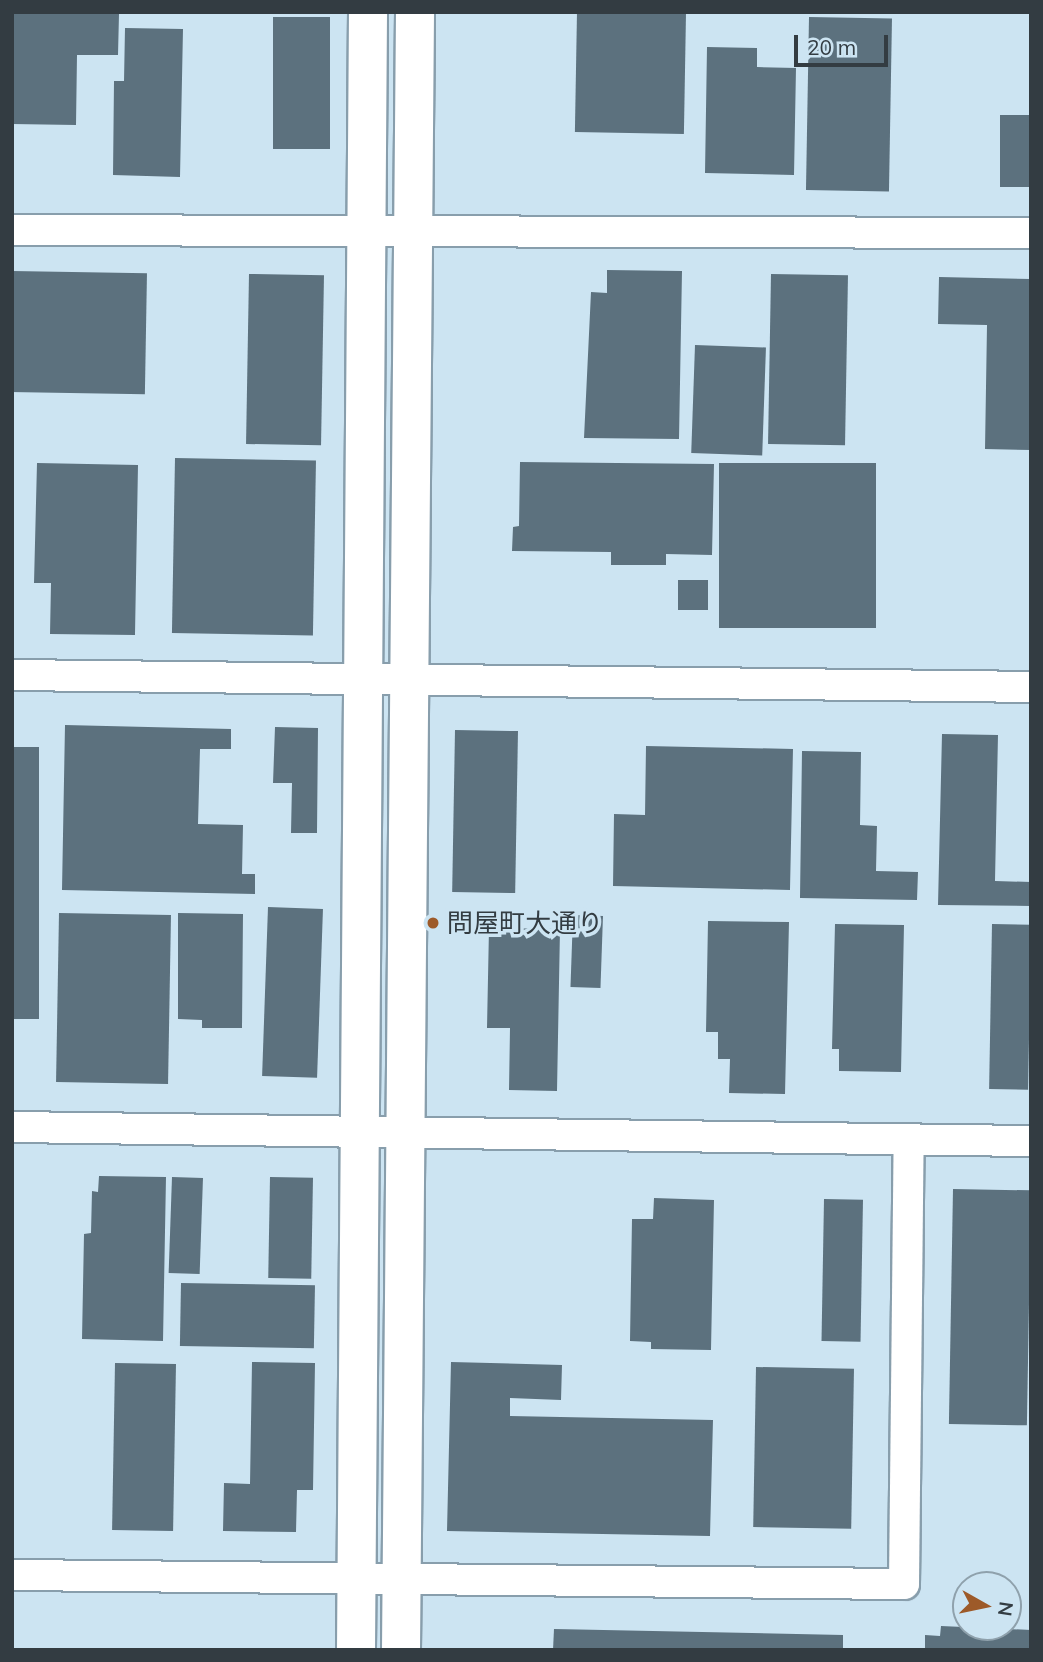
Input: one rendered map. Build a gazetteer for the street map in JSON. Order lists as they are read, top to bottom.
{
  "places": ["問屋町大通り"],
  "scale_bar": "20 m",
  "north": "right"
}
